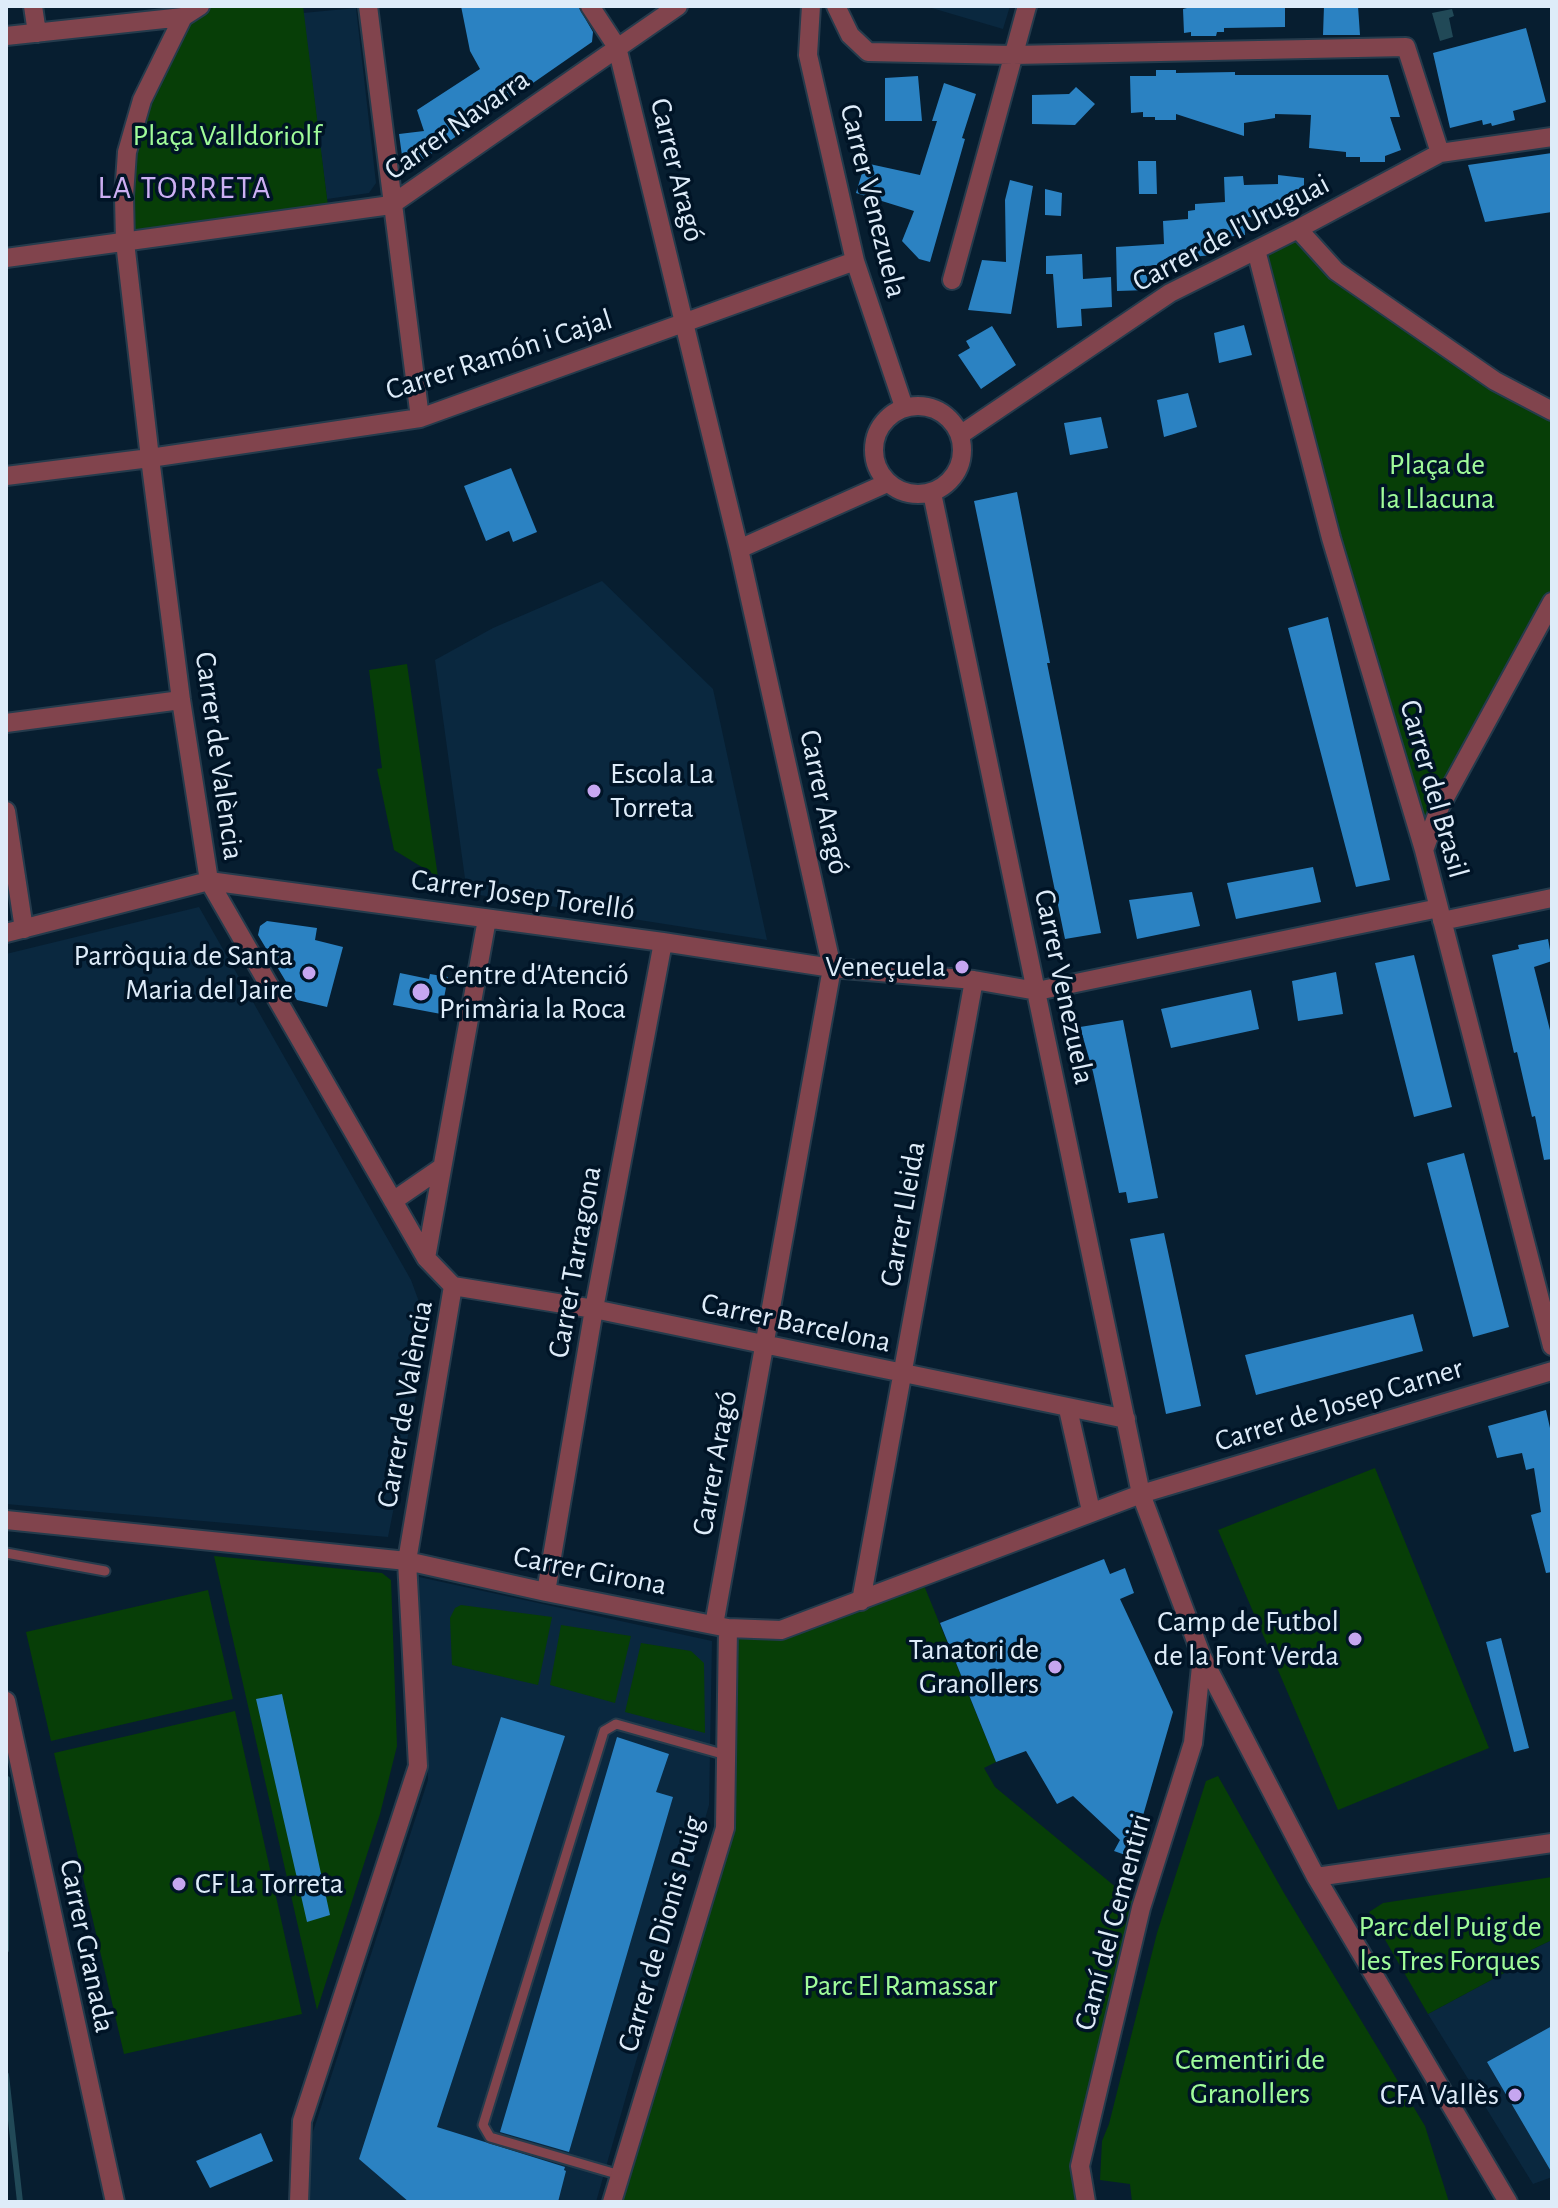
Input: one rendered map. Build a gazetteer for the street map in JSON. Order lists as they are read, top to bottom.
{
  "streets": {
    "street": [
      "Carrer Navarra",
      "Carrer Aragó",
      "Carrer Venezuela",
      "Carrer de l'Uruguai",
      "Carrer Ramón i Cajal",
      "Carrer de València",
      "Carrer del Brasil",
      "Carrer Josep Torelló",
      "Carrer Lleida",
      "Carrer Tarragona",
      "Carrer Barcelona",
      "Carrer de Josep Carner",
      "Carrer Girona",
      "Camí del Cementiri",
      "Carrer de Dionis Puig",
      "Carrer Granada"
    ]
  },
  "crossings": [
    ["Carrer Navarra", "Carrer Aragó"],
    ["Carrer Navarra", "Carrer de València"],
    ["Carrer Aragó", "Carrer Ramón i Cajal"],
    ["Carrer Aragó", "Carrer Josep Torelló"],
    ["Carrer Aragó", "Carrer Barcelona"],
    ["Carrer Aragó", "Carrer Girona"],
    ["Carrer Aragó", "Carrer de Dionis Puig"],
    ["Carrer Venezuela", "Carrer de l'Uruguai"],
    ["Carrer Venezuela", "Carrer Ramón i Cajal"],
    ["Carrer Venezuela", "Carrer Josep Torelló"],
    ["Carrer Venezuela", "Carrer Barcelona"],
    ["Carrer Venezuela", "Carrer de Josep Carner"],
    ["Carrer Venezuela", "Carrer Girona"],
    ["Carrer Venezuela", "Camí del Cementiri"],
    ["Carrer de l'Uruguai", "Carrer del Brasil"],
    ["Carrer Ramón i Cajal", "Carrer de València"],
    ["Carrer de València", "Carrer Josep Torelló"],
    ["Carrer de València", "Carrer Barcelona"],
    ["Carrer de València", "Carrer Girona"],
    ["Carrer Josep Torelló", "Carrer Lleida"],
    ["Carrer Josep Torelló", "Carrer Tarragona"],
    ["Carrer Lleida", "Carrer Barcelona"],
    ["Carrer Lleida", "Carrer Girona"],
    ["Carrer Tarragona", "Carrer Barcelona"],
    ["Carrer Tarragona", "Carrer Girona"],
    ["Carrer de Josep Carner", "Carrer Girona"],
    ["Carrer Girona", "Carrer de Dionis Puig"]
  ],
  "districts": ["LA TORRETA"],
  "parks": [
    "Plaça Valldoriolf",
    "Plaça de la Llacuna",
    "Parc del Puig de les Tres Forques",
    "Parc El Ramassar",
    "Cementiri de Granollers"
  ],
  "places": [
    "Escola La Torreta",
    "Veneçuela",
    "Parròquia de Santa Maria del Jaire",
    "Centre d'Atenció Primària la Roca",
    "Camp de Futbol de la Font Verda",
    "Tanatori de Granollers",
    "CF La Torreta",
    "CFA Vallès"
  ]
}
